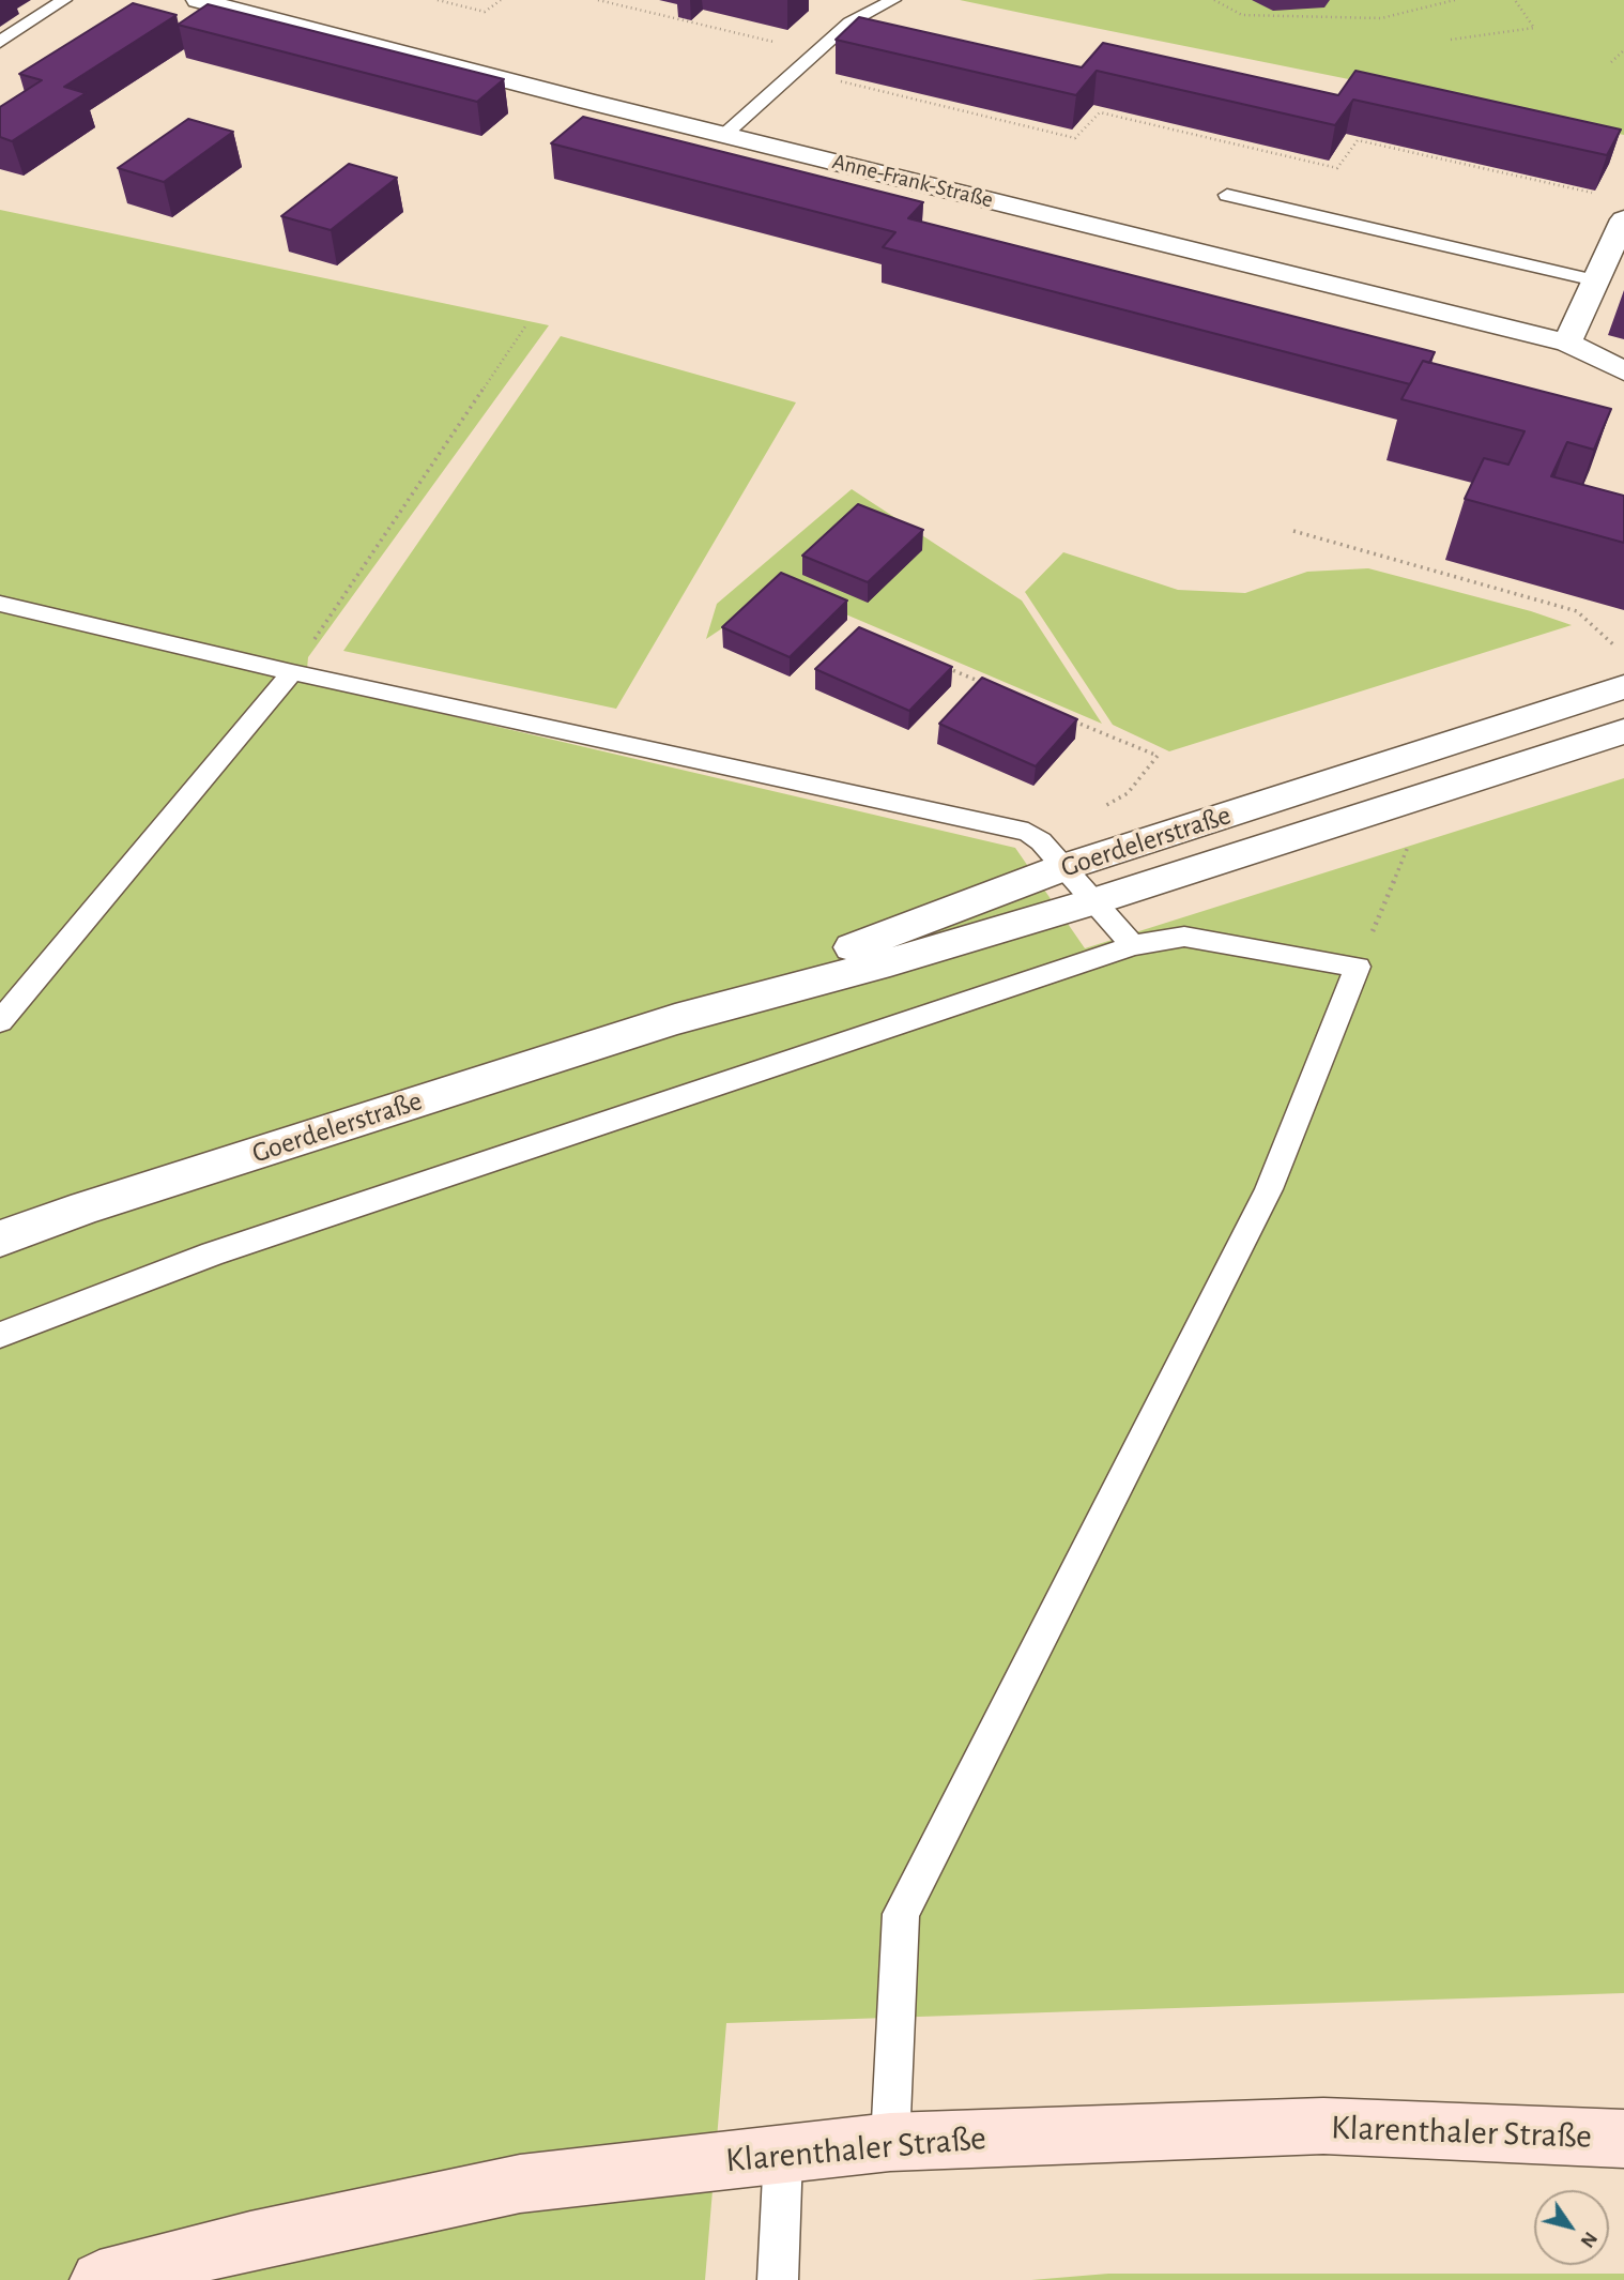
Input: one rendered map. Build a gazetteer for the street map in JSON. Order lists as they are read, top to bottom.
{
  "streets": {
    "main road": ["Klarenthaler Straße"],
    "street": ["Anne-Frank-Straße", "Goerdelerstraße"]
  },
  "north": "bottom right"
}
